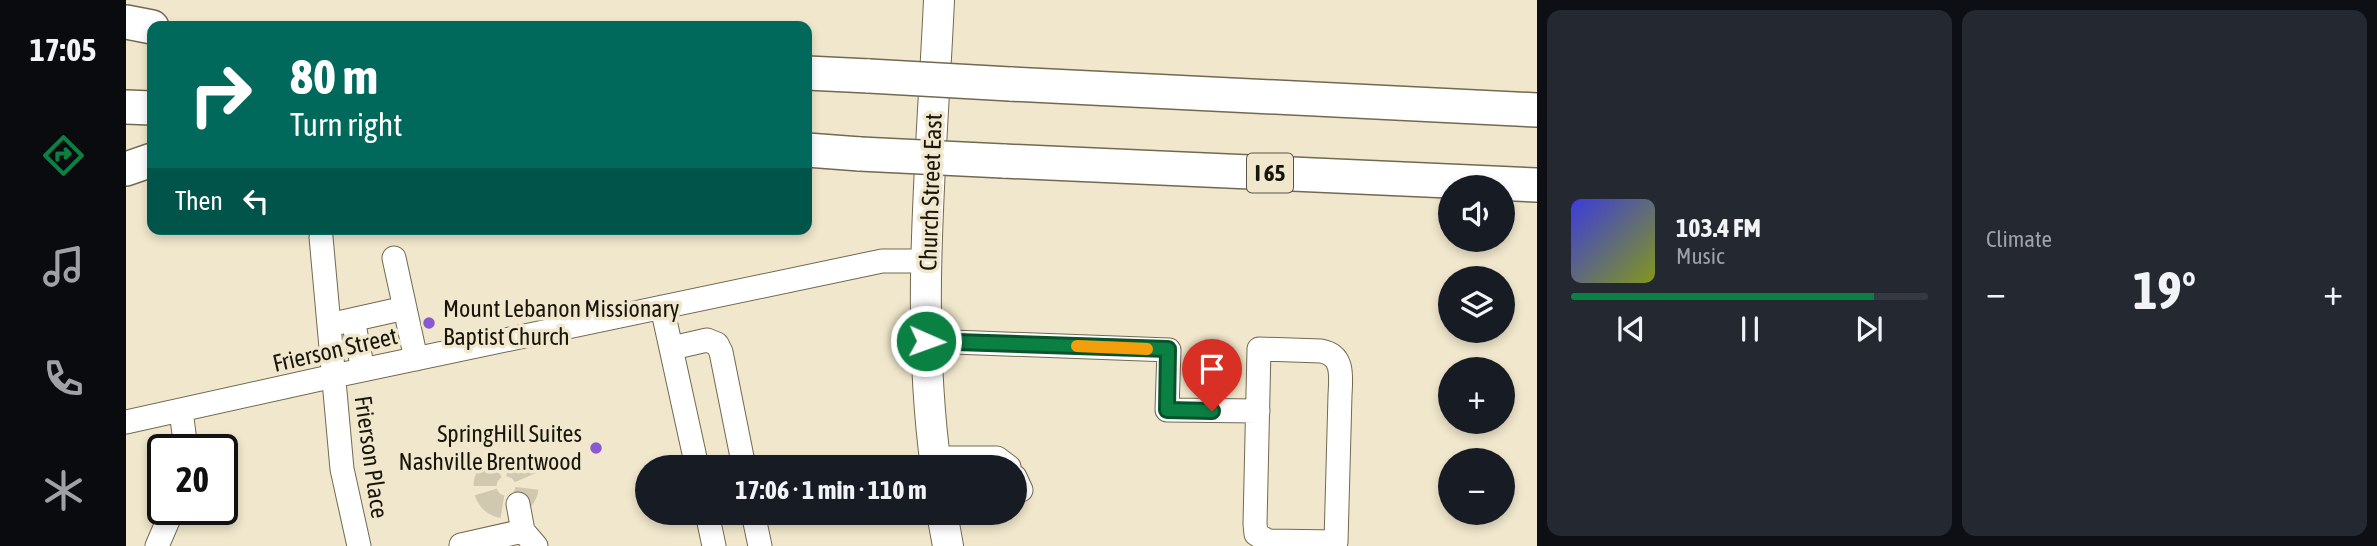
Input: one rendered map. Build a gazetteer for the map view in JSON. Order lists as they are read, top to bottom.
{
  "streets": {
    "highway": ["I 65"],
    "main road": ["Church Street East"],
    "street": ["Frierson Street", "Frierson Place"]
  },
  "crossings": [
    ["Church Street East", "Frierson Street"],
    ["Frierson Street", "Frierson Place"]
  ],
  "places": ["Mount Lebanon Missionary Baptist Church", "SpringHill Suites Nashville Brentwood"],
  "page": {
    "tabs": "17:05",
    "tile": "Climate",
    "turn": ["80 m", "Turn right"],
    "then": "Then",
    "map_buttons": ["+", "−"],
    "song": ["103.4 FM", "Music"],
    "heat": ["−", "19°", "+"],
    "limit": "20",
    "trip": "17:06 · 1 min · 110 m"
  }
}
